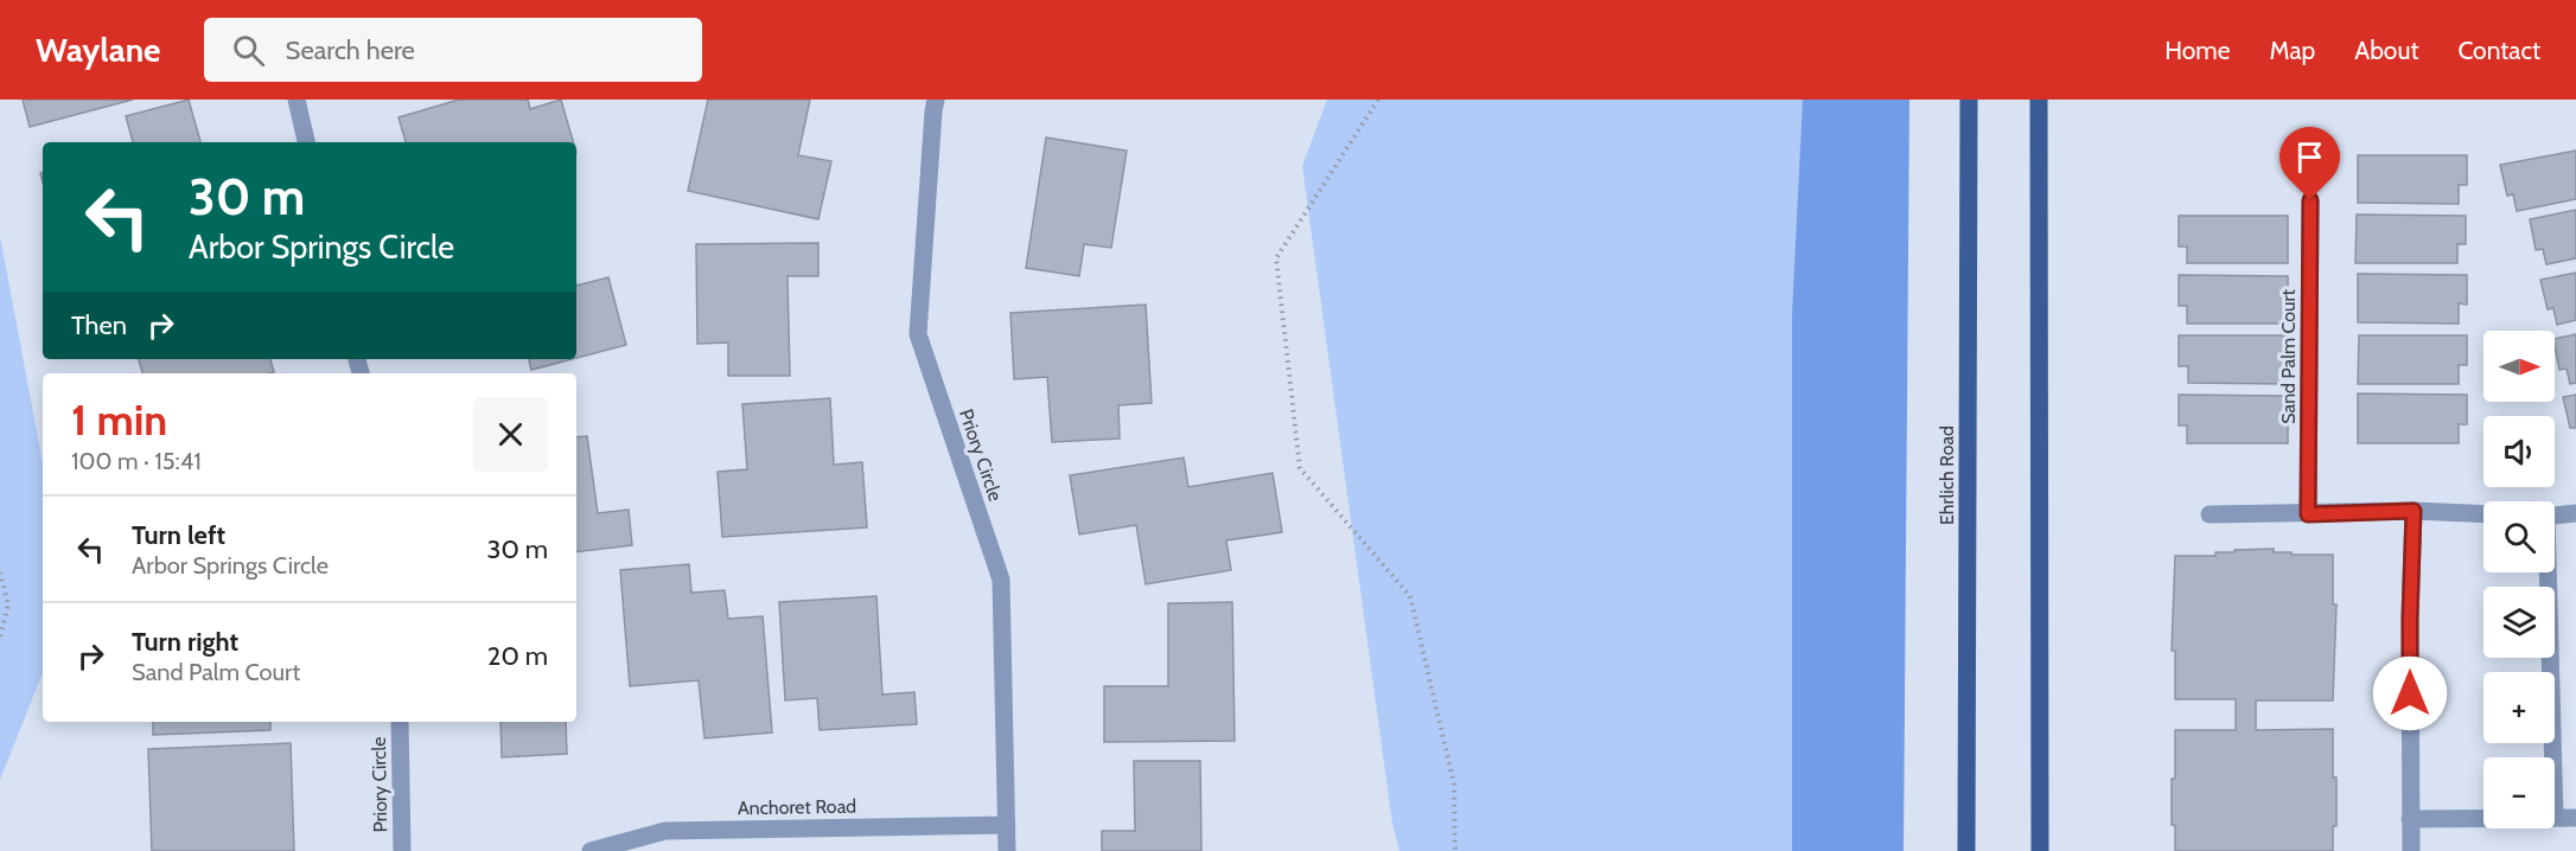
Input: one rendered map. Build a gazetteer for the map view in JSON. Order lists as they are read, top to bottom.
{
  "streets": {
    "main road": ["Ehrlich Road"],
    "street": ["Sand Palm Court", "Priory Circle", "Anchoret Road"]
  },
  "crossings": [
    ["Priory Circle", "Anchoret Road"]
  ],
  "north": "right",
  "page": {
    "header": "Waylane",
    "search": "Search here",
    "nav": [
      "Home",
      "Map",
      "About",
      "Contact"
    ],
    "turn": ["30 m", "Arbor Springs Circle"],
    "then": "Then",
    "map_buttons": ["+", "−"],
    "heading": ["1 min", "100 m · 15:41"],
    "list": [
      {
        "name": "Turn left",
        "note": "Arbor Springs Circle",
        "value": "30 m"
      },
      {
        "name": "Turn right",
        "note": "Sand Palm Court",
        "value": "20 m"
      }
    ]
  }
}
